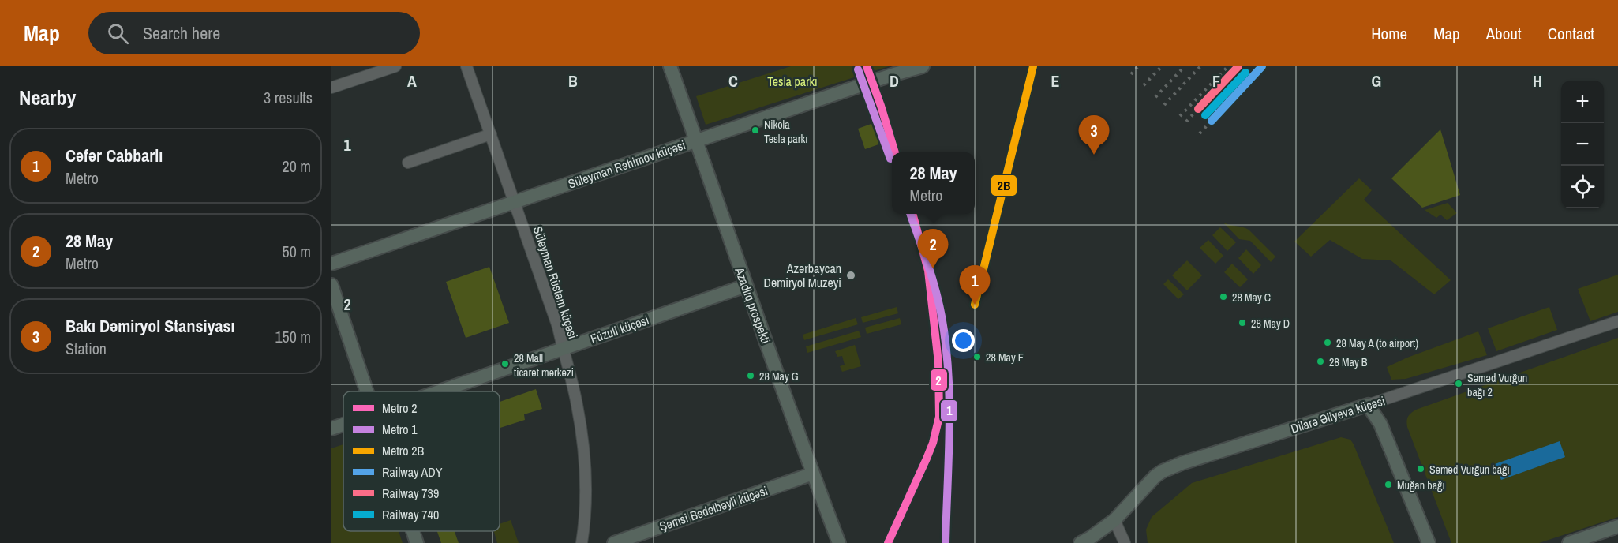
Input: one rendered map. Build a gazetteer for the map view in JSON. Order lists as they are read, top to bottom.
{
  "streets": {
    "main road": [
      "Süleyman Rəhimov küçəsi",
      "Azadlıq prospekti",
      "Füzuli küçəsi",
      "Dilarə Əliyeva küçəsi",
      "Şəmsi Bədəlbəyli küçəsi"
    ],
    "street": ["Süleyman Rüstəm küçəsi"]
  },
  "crossings": [
    ["Süleyman Rəhimov küçəsi", "Süleyman Rüstəm küçəsi"],
    ["Süleyman Rəhimov küçəsi", "Azadlıq prospekti"],
    ["Süleyman Rüstəm küçəsi", "Füzuli küçəsi"],
    ["Azadlıq prospekti", "Füzuli küçəsi"],
    ["Azadlıq prospekti", "Şəmsi Bədəlbəyli küçəsi"]
  ],
  "parks": ["Tesla parkı"],
  "places": [
    "Nikola Tesla parkı",
    "Azərbaycan Dəmiryol Muzeyi",
    "28 May C",
    "28 May D",
    "28 May A (to airport)",
    "28 May F",
    "28 May B",
    "28 Mall ticarət mərkəzi",
    "28 May G",
    "Səməd Vurğun bağı 2",
    "Səməd Vurğun bağı",
    "Muğan bağı"
  ],
  "lines": [
    "metro line 2",
    "metro line 2B",
    "rail line ADY",
    "rail line 739",
    "metro line 1",
    "rail line 740"
  ],
  "legend": [
    "Metro 2",
    "Metro 1",
    "Metro 2B",
    "Railway ADY",
    "Railway 739",
    "Railway 740"
  ],
  "page": {
    "header": "Map",
    "search": "Search here",
    "nav": [
      "Home",
      "Map",
      "About",
      "Contact"
    ],
    "heading": ["Nearby", "3 results"],
    "map_buttons": ["+", "−"],
    "pins": ["3", "2", "1"],
    "list": [
      {
        "mark": "1",
        "name": "Cəfər Cabbarlı",
        "note": "Metro",
        "value": "20 m"
      },
      {
        "mark": "2",
        "name": "28 May",
        "note": "Metro",
        "value": "50 m"
      },
      {
        "mark": "3",
        "name": "Bakı Dəmiryol Stansiyası",
        "note": "Station",
        "value": "150 m"
      }
    ],
    "popup": ["28 May", "Metro"]
  },
  "grid": {
    "columns": [
      "A",
      "B",
      "C",
      "D",
      "E",
      "F",
      "G",
      "H"
    ],
    "rows": ["1", "2"]
  }
}
